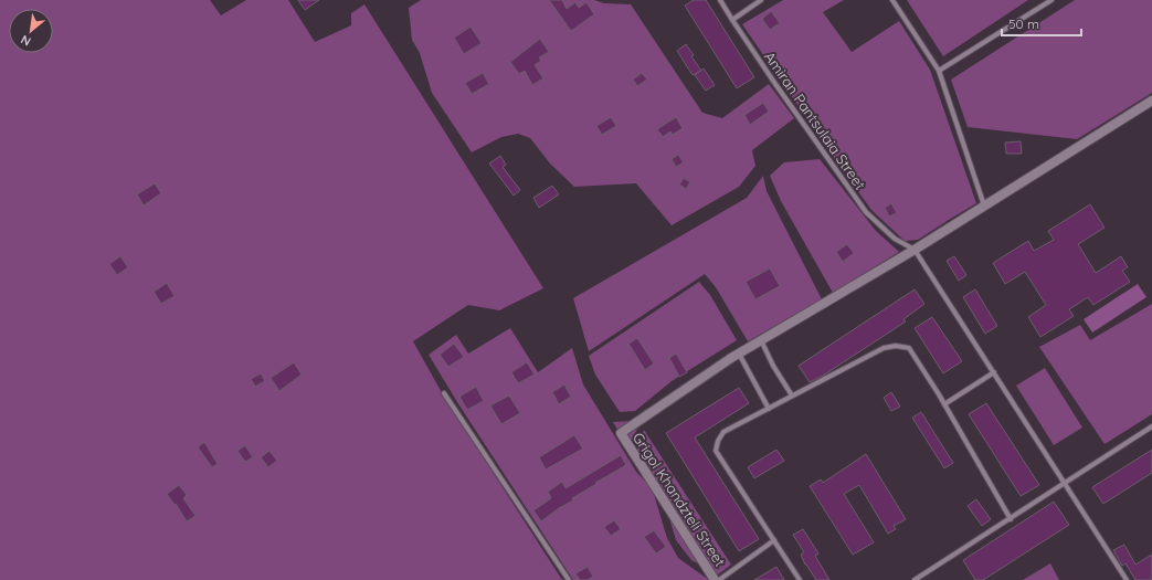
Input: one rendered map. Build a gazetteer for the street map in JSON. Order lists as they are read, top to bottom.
{
  "streets": {
    "street": ["Amiran Pantsulaia Street", "Grigol Khandzteli Street"]
  },
  "scale_bar": "50 m",
  "north": "bottom left"
}
